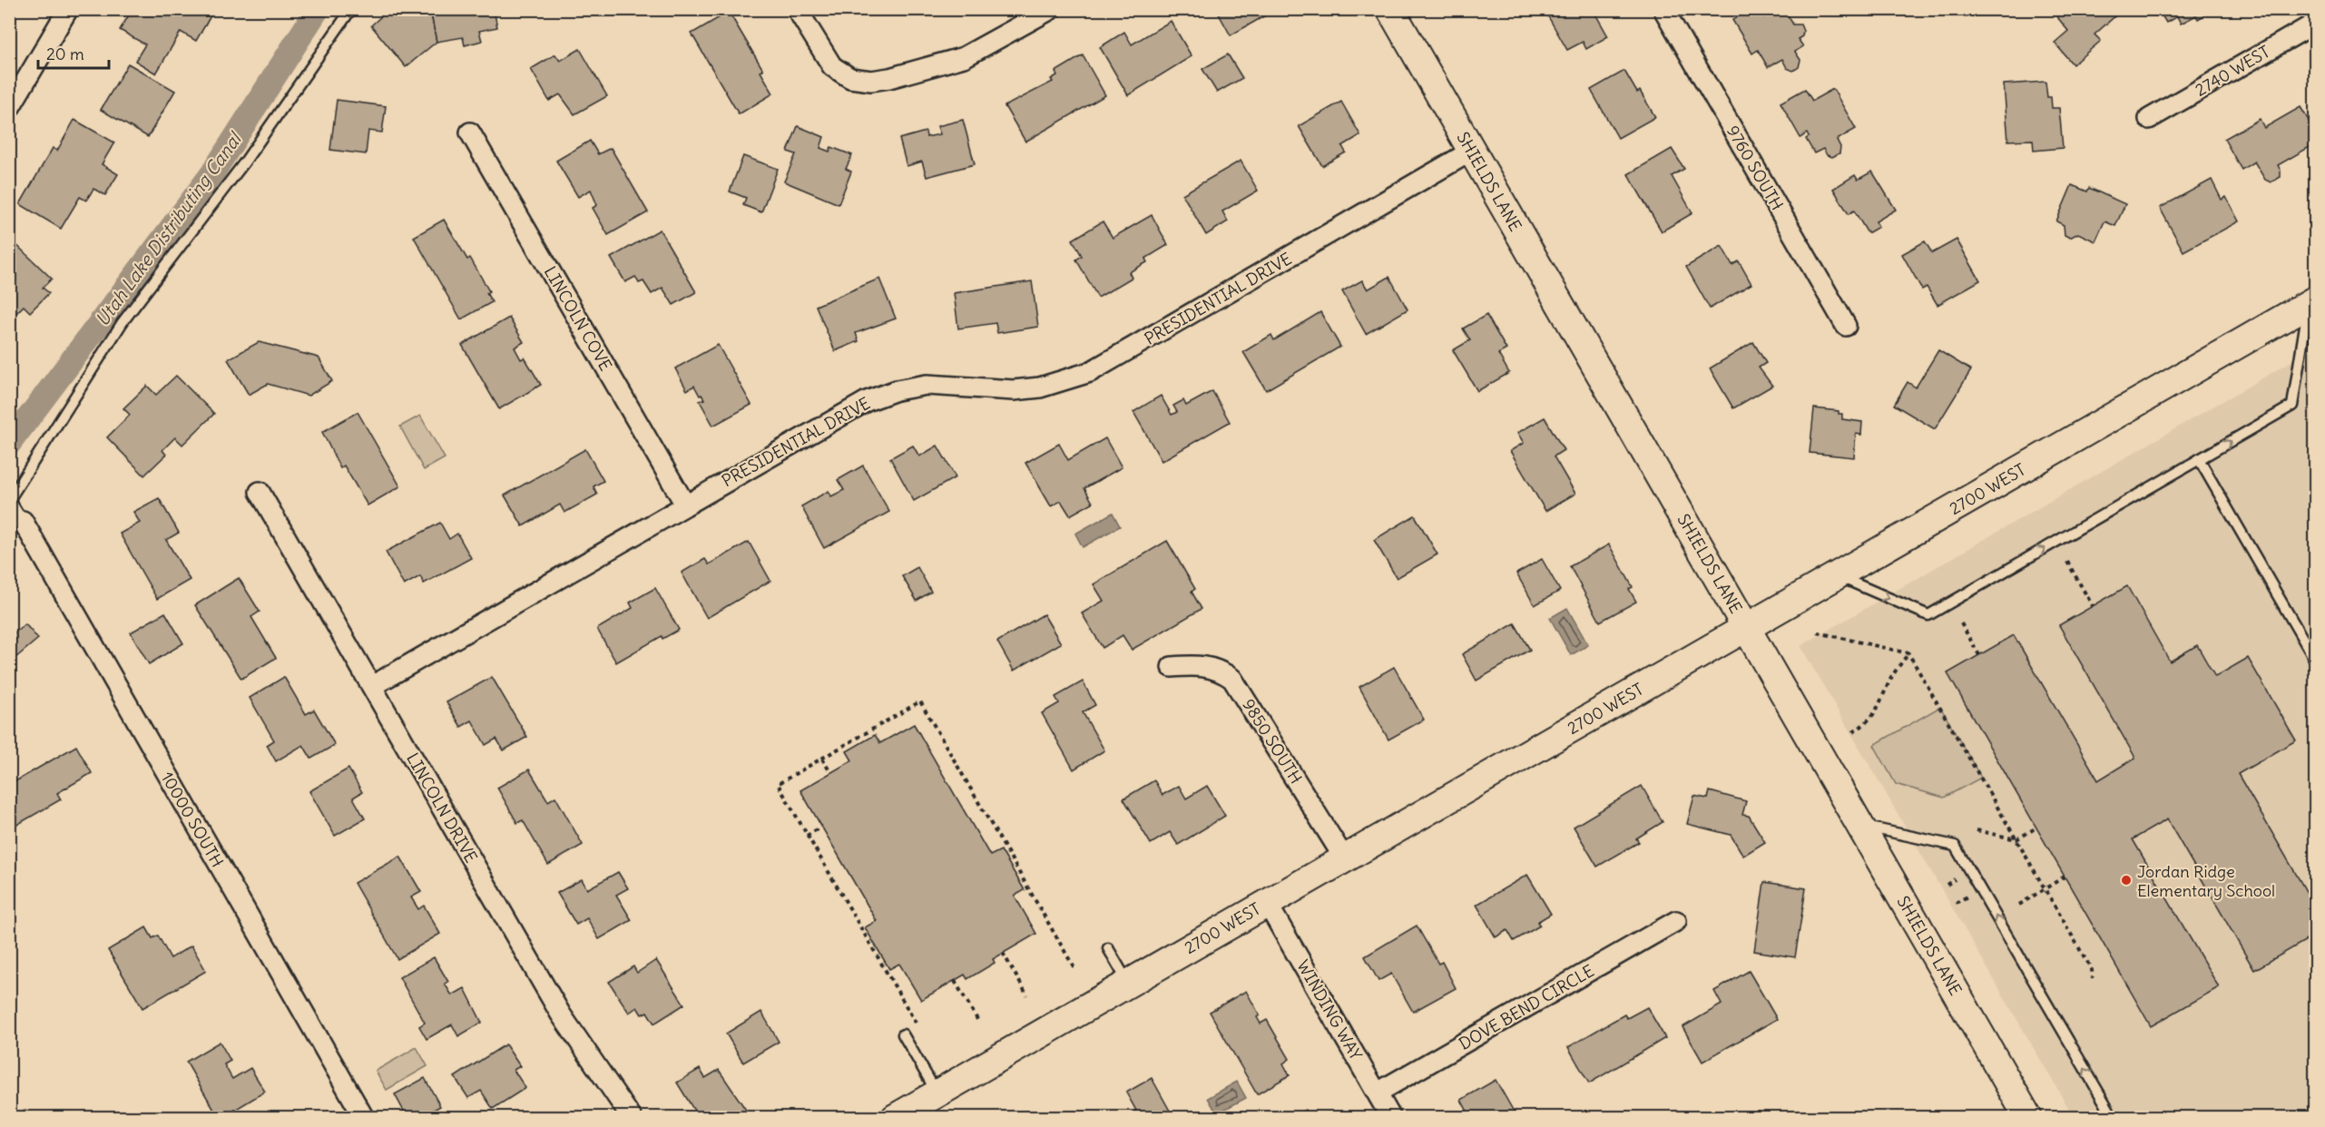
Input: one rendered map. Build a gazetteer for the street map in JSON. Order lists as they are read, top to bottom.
{
  "streets": {
    "main road": ["SHIELDS LANE", "2700 WEST"],
    "street": [
      "2740 WEST",
      "9760 SOUTH",
      "PRESIDENTIAL DRIVE",
      "LINCOLN COVE",
      "9850 SOUTH",
      "LINCOLN DRIVE",
      "10000 SOUTH",
      "DOVE BEND CIRCLE",
      "WINDING WAY"
    ]
  },
  "crossings": [
    ["SHIELDS LANE", "PRESIDENTIAL DRIVE"],
    ["SHIELDS LANE", "2700 WEST"],
    ["PRESIDENTIAL DRIVE", "LINCOLN COVE"],
    ["PRESIDENTIAL DRIVE", "LINCOLN DRIVE"],
    ["2700 WEST", "9850 SOUTH"],
    ["2700 WEST", "WINDING WAY"],
    ["DOVE BEND CIRCLE", "WINDING WAY"]
  ],
  "water": ["Utah Lake Distributing Canal"],
  "places": ["Jordan Ridge Elementary School"],
  "scale_bar": "20 m"
}
